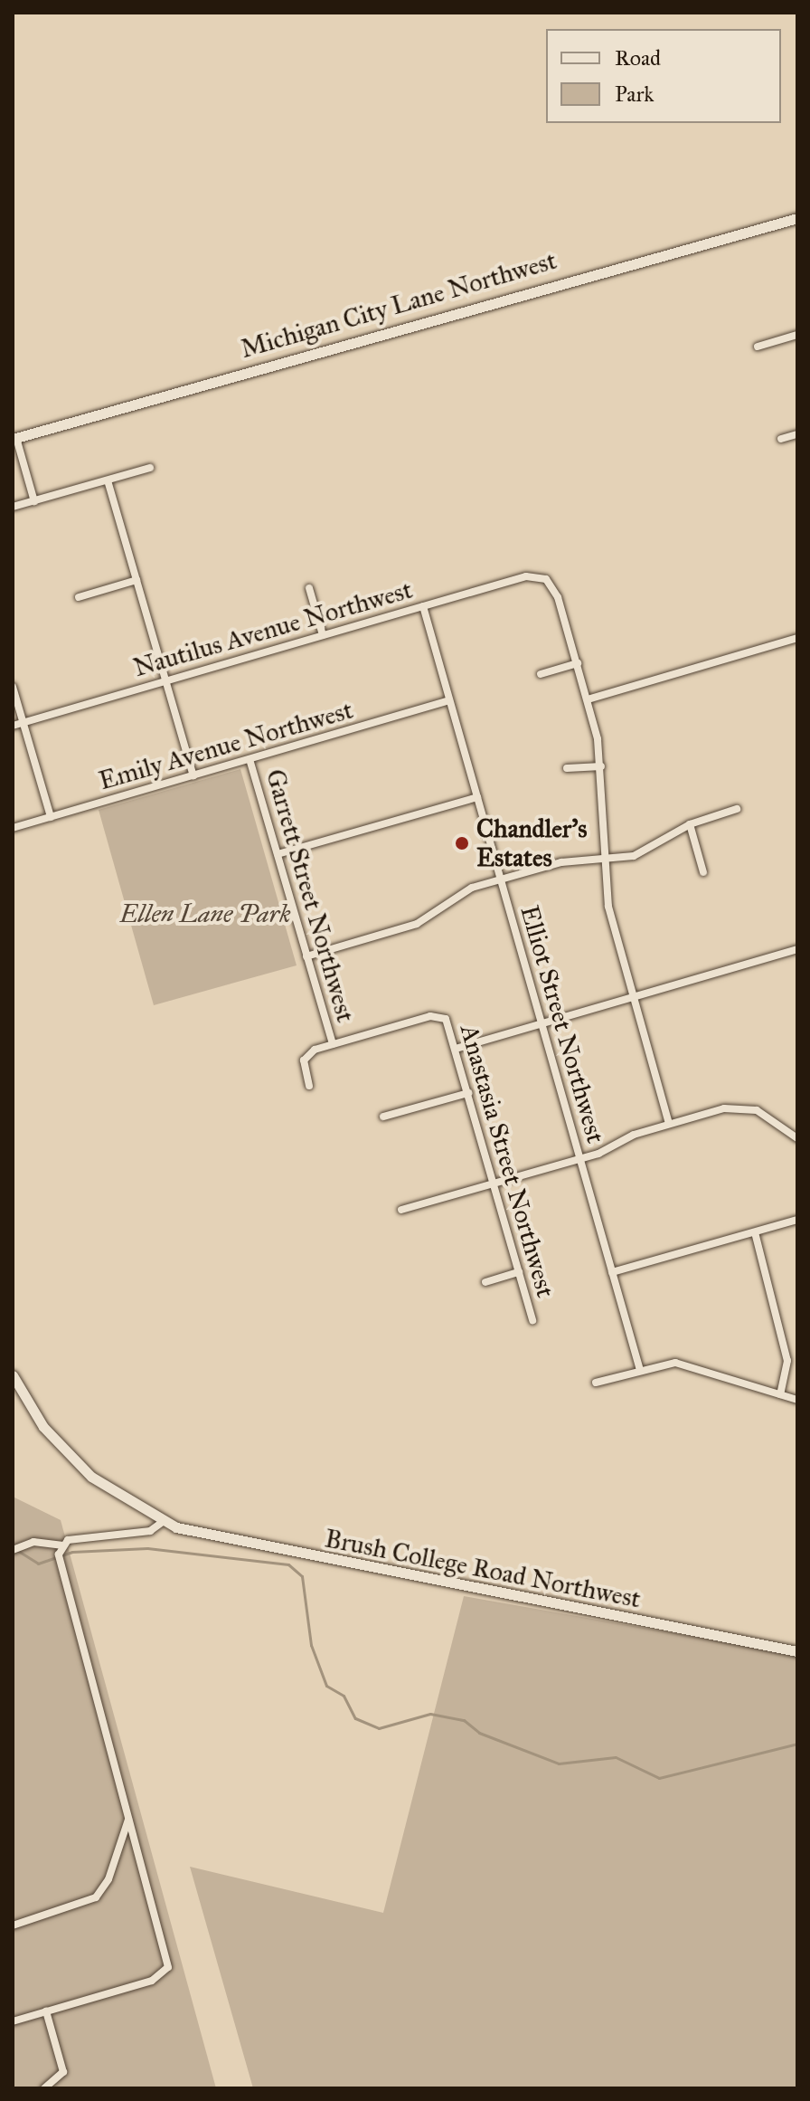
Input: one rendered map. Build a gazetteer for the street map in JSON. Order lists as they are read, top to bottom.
{
  "streets": {
    "street": [
      "Michigan City Lane Northwest",
      "Nautilus Avenue Northwest",
      "Emily Avenue Northwest",
      "Garrett Street Northwest",
      "Elliot Street Northwest",
      "Anastasia Street Northwest",
      "Brush College Road Northwest"
    ]
  },
  "crossings": [
    ["Nautilus Avenue Northwest", "Elliot Street Northwest"],
    ["Emily Avenue Northwest", "Garrett Street Northwest"],
    ["Emily Avenue Northwest", "Elliot Street Northwest"],
    ["Garrett Street Northwest", "Anastasia Street Northwest"]
  ],
  "parks": ["Ellen Lane Park"],
  "places": ["Chandler's Estates"],
  "legend": ["Road", "Park"]
}
